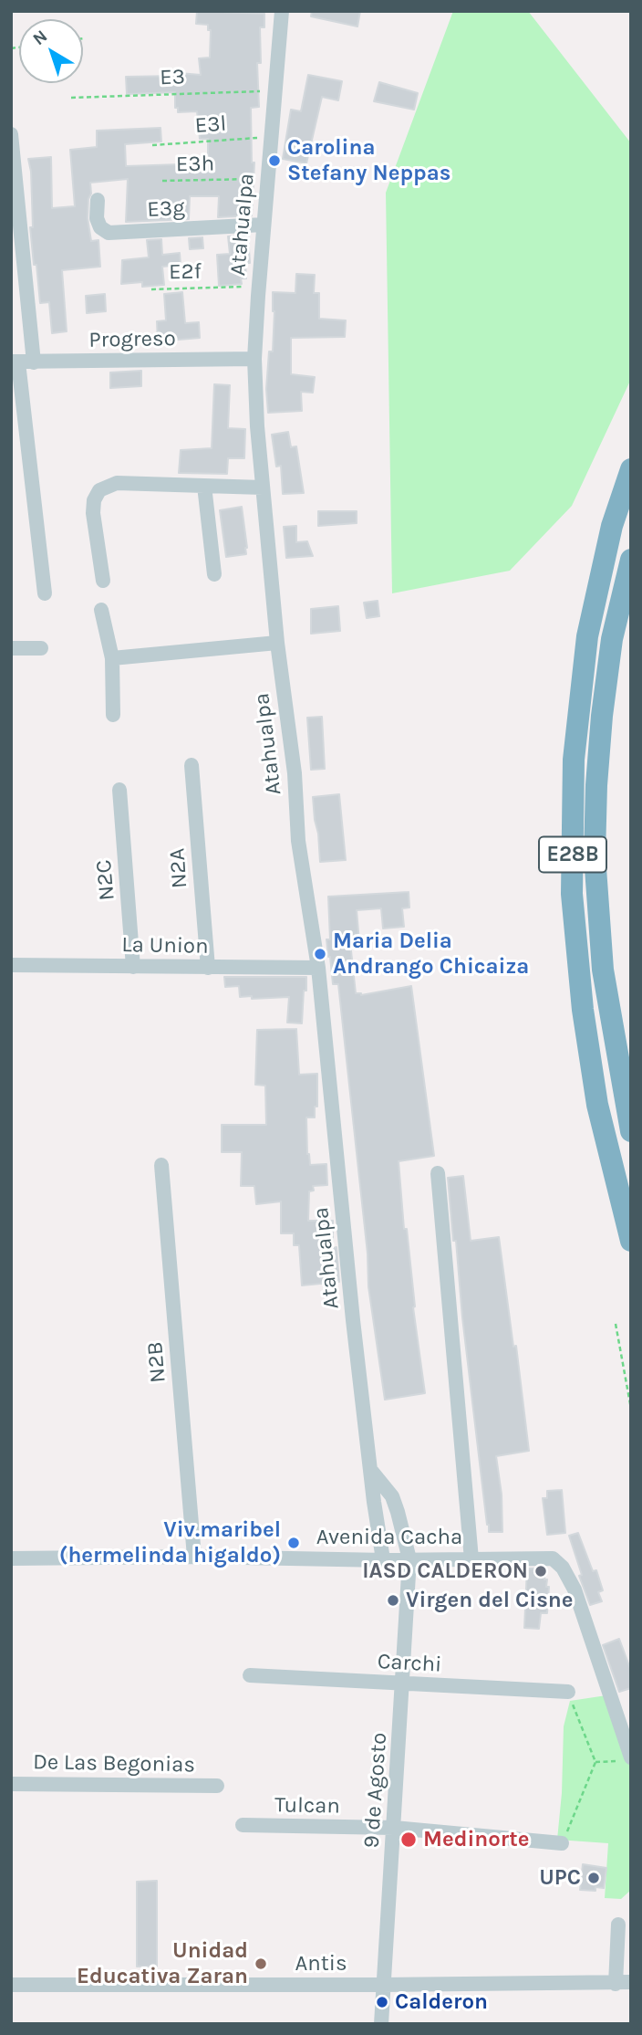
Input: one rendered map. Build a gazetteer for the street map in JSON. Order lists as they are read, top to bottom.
{
  "streets": {
    "highway": ["E28B"],
    "street": [
      "E3g",
      "Atahualpa",
      "Progreso",
      "N2A",
      "N2C",
      "La Union",
      "N2B",
      "Avenida Cacha",
      "Carchi",
      "De Las Begonias",
      "9 de Agosto",
      "Tulcan",
      "Antis"
    ],
    "path": [
      "E3",
      "E3l",
      "E3h",
      "E2f"
    ]
  },
  "crossings": [
    ["E3", "Atahualpa"],
    ["E3l", "Atahualpa"],
    ["E3h", "Atahualpa"],
    ["E3g", "Atahualpa"],
    ["Atahualpa", "E2f"],
    ["Atahualpa", "Progreso"],
    ["Atahualpa", "La Union"],
    ["Atahualpa", "Avenida Cacha"],
    ["N2A", "La Union"],
    ["N2C", "La Union"],
    ["N2B", "Avenida Cacha"],
    ["Avenida Cacha", "9 de Agosto"],
    ["Carchi", "9 de Agosto"],
    ["9 de Agosto", "Tulcan"],
    ["9 de Agosto", "Antis"]
  ],
  "places": [
    "Carolina Stefany Neppas",
    "Maria Delia Andrango Chicaiza",
    "Viv.maribel (hermelinda higaldo)",
    "IASD CALDERON",
    "Virgen del Cisne",
    "Medinorte",
    "UPC",
    "Unidad Educativa Zaran",
    "Calderon"
  ],
  "north": "top left"
}
